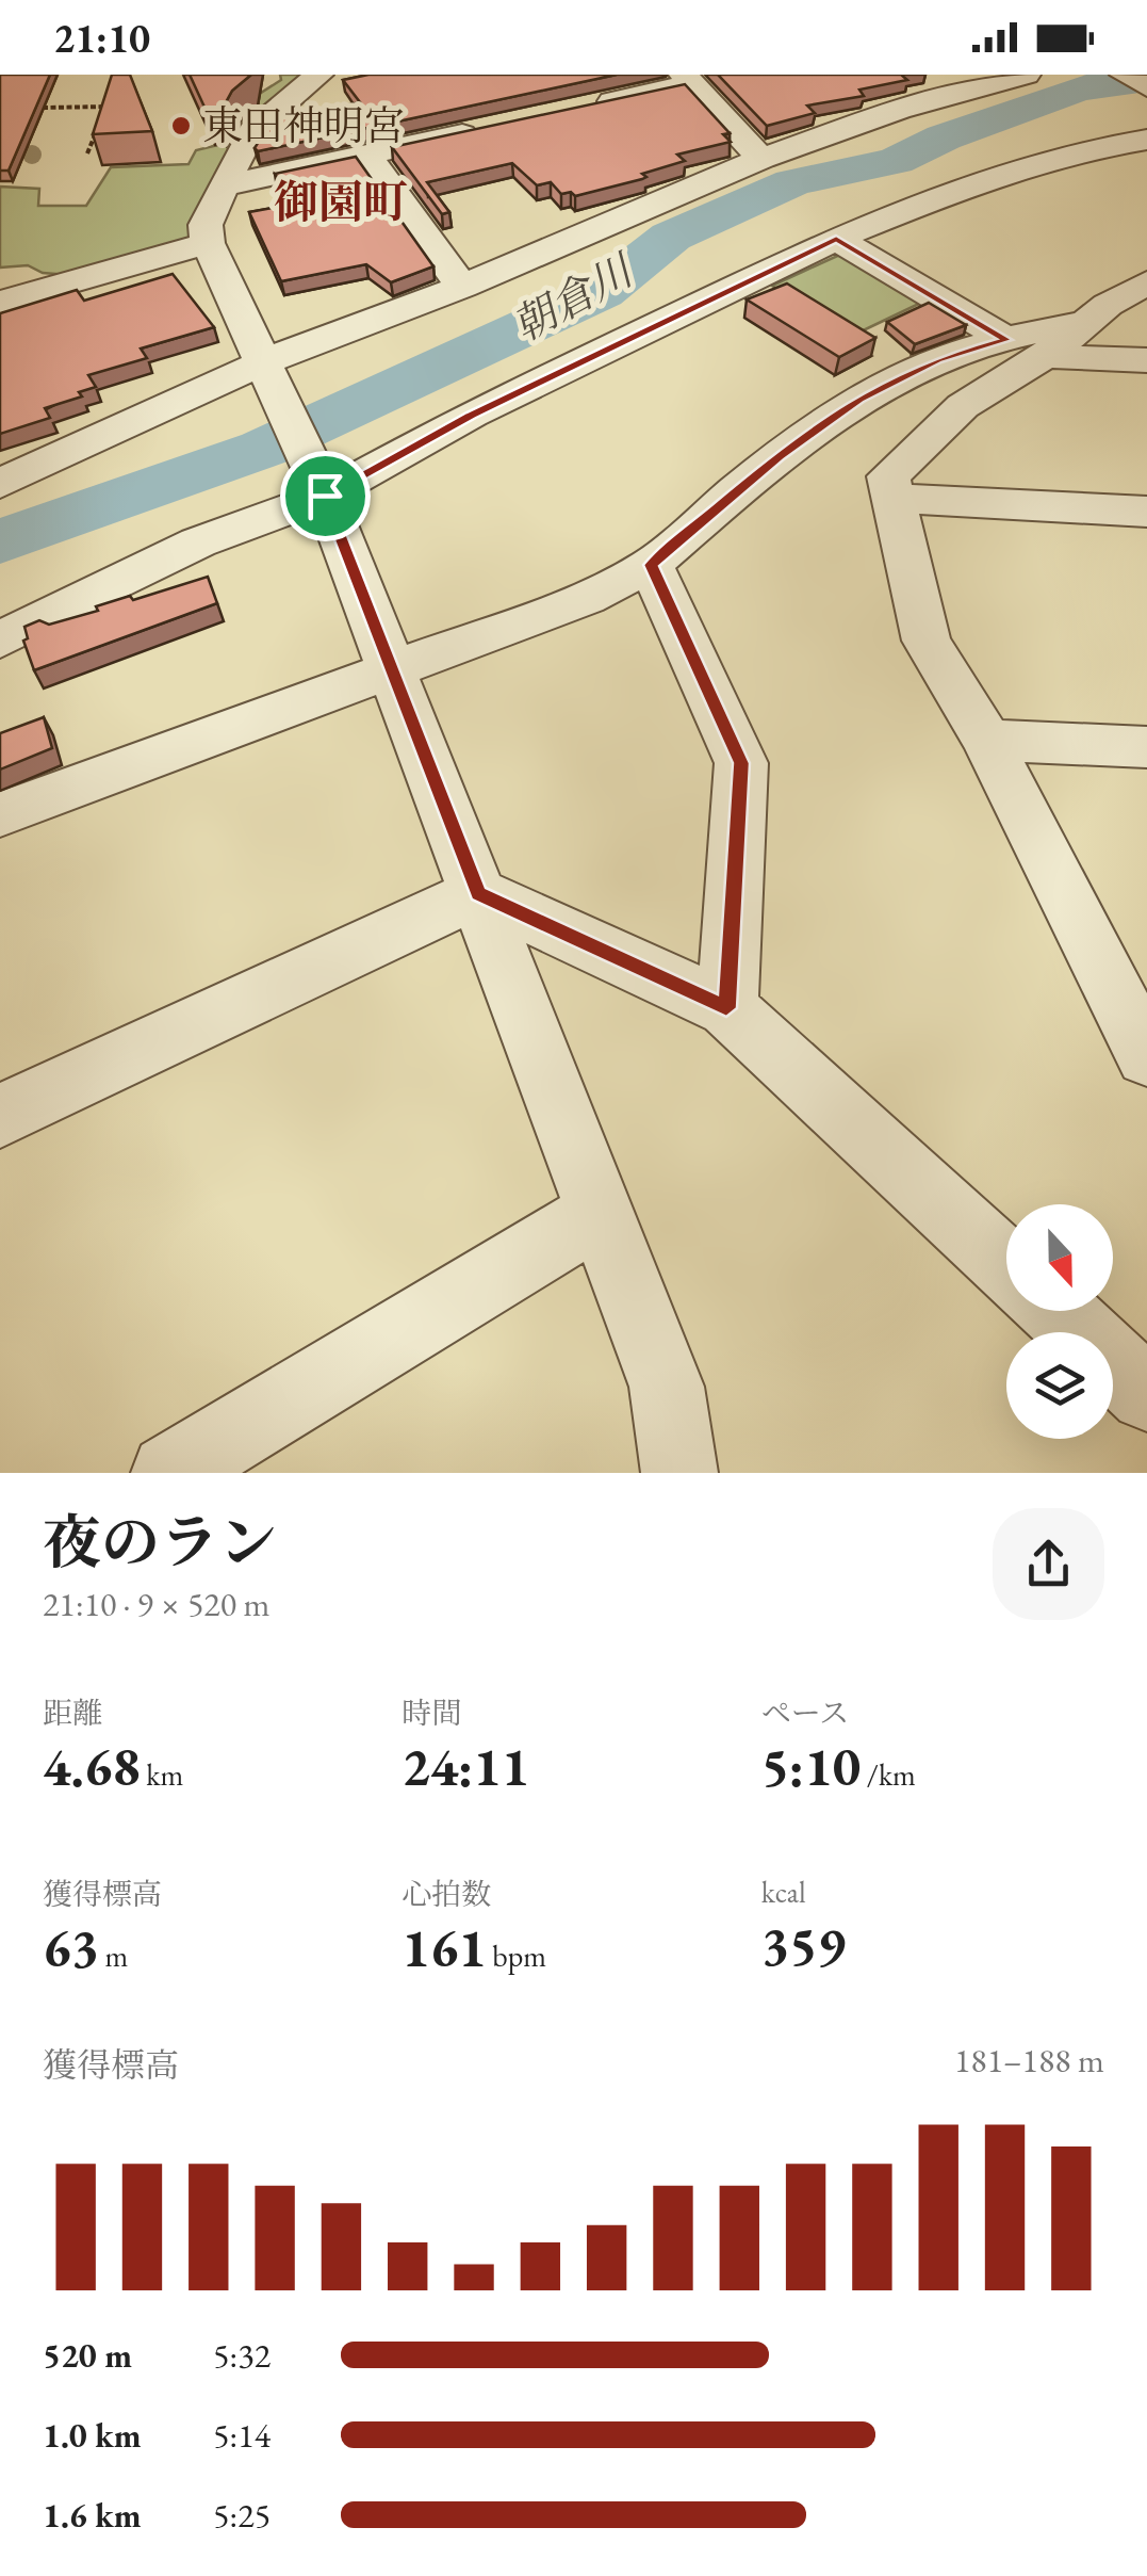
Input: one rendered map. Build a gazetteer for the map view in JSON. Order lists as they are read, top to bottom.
{
  "districts": ["御園町"],
  "water": ["朝倉川"],
  "places": ["東田神明宮"],
  "north": "bottom",
  "page": {
    "status": "21:10",
    "heading": ["夜のラン", "21:10 · 9 × 520 m"],
    "stats": [
      ["距離", "4.68 km"],
      ["時間", "24:11"],
      ["ペース", "5:10 /km"],
      ["獲得標高", "63 m"],
      ["心拍数", "161 bpm"],
      ["kcal", "359"]
    ],
    "chart": ["獲得標高", "181–188 m"],
    "list": [
      {
        "name": "520 m",
        "note": "5:32"
      },
      {
        "name": "1.0 km",
        "note": "5:14"
      },
      {
        "name": "1.6 km",
        "note": "5:25"
      }
    ]
  }
}
